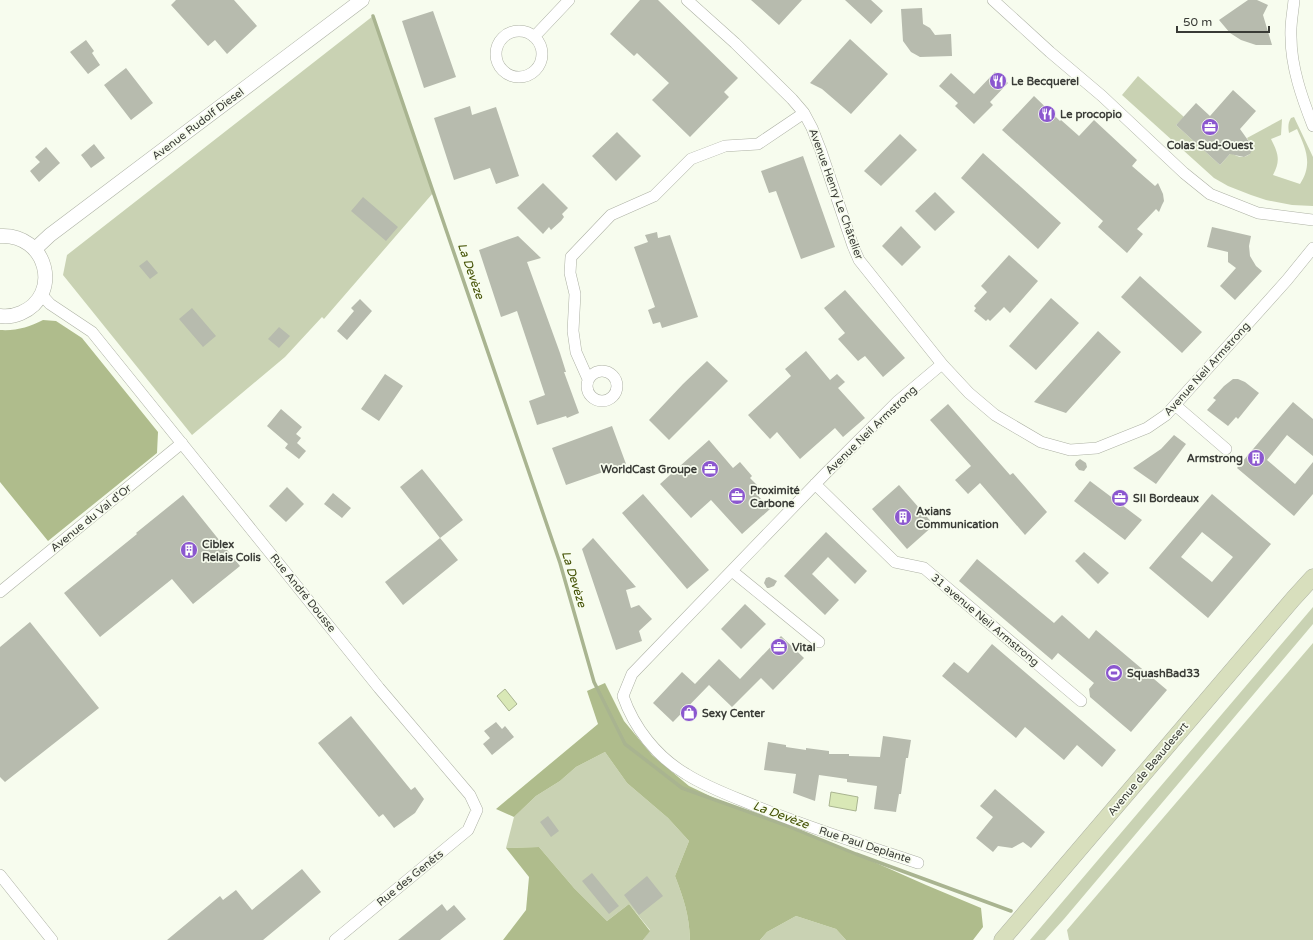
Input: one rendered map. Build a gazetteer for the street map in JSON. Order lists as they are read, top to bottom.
{
  "streets": {
    "main road": ["Avenue de Beaudesert"],
    "street": [
      "Avenue Rudolf Diesel",
      "Avenue Henry Le Châtelier",
      "Avenue Neil Armstrong",
      "Avenue du Val d'Or",
      "Rue André Dousse",
      "31 avenue Neil Armstrong",
      "Rue Paul Deplante",
      "Rue des Genêts"
    ]
  },
  "crossings": [
    ["Avenue Henry Le Châtelier", "Avenue Neil Armstrong"],
    ["Avenue Neil Armstrong", "31 avenue Neil Armstrong"],
    ["Avenue Neil Armstrong", "Rue Paul Deplante"],
    ["Avenue du Val d'Or", "Rue André Dousse"],
    ["Rue André Dousse", "Rue des Genêts"]
  ],
  "water": ["La Devèze"],
  "places": {
    "restaurant": ["Le Becquerel", "Le procopio"],
    "office": [
      "Colas Sud-Ouest",
      "WorldCast Groupe",
      "Proximité Carbone",
      "SII Bordeaux",
      "Vital"
    ],
    "building": ["Armstrong", "Axians Communication", "Ciblex Relais Colis"],
    "sports": ["SquashBad33"],
    "shop": ["Sexy Center"]
  },
  "scale_bar": "50 m"
}
